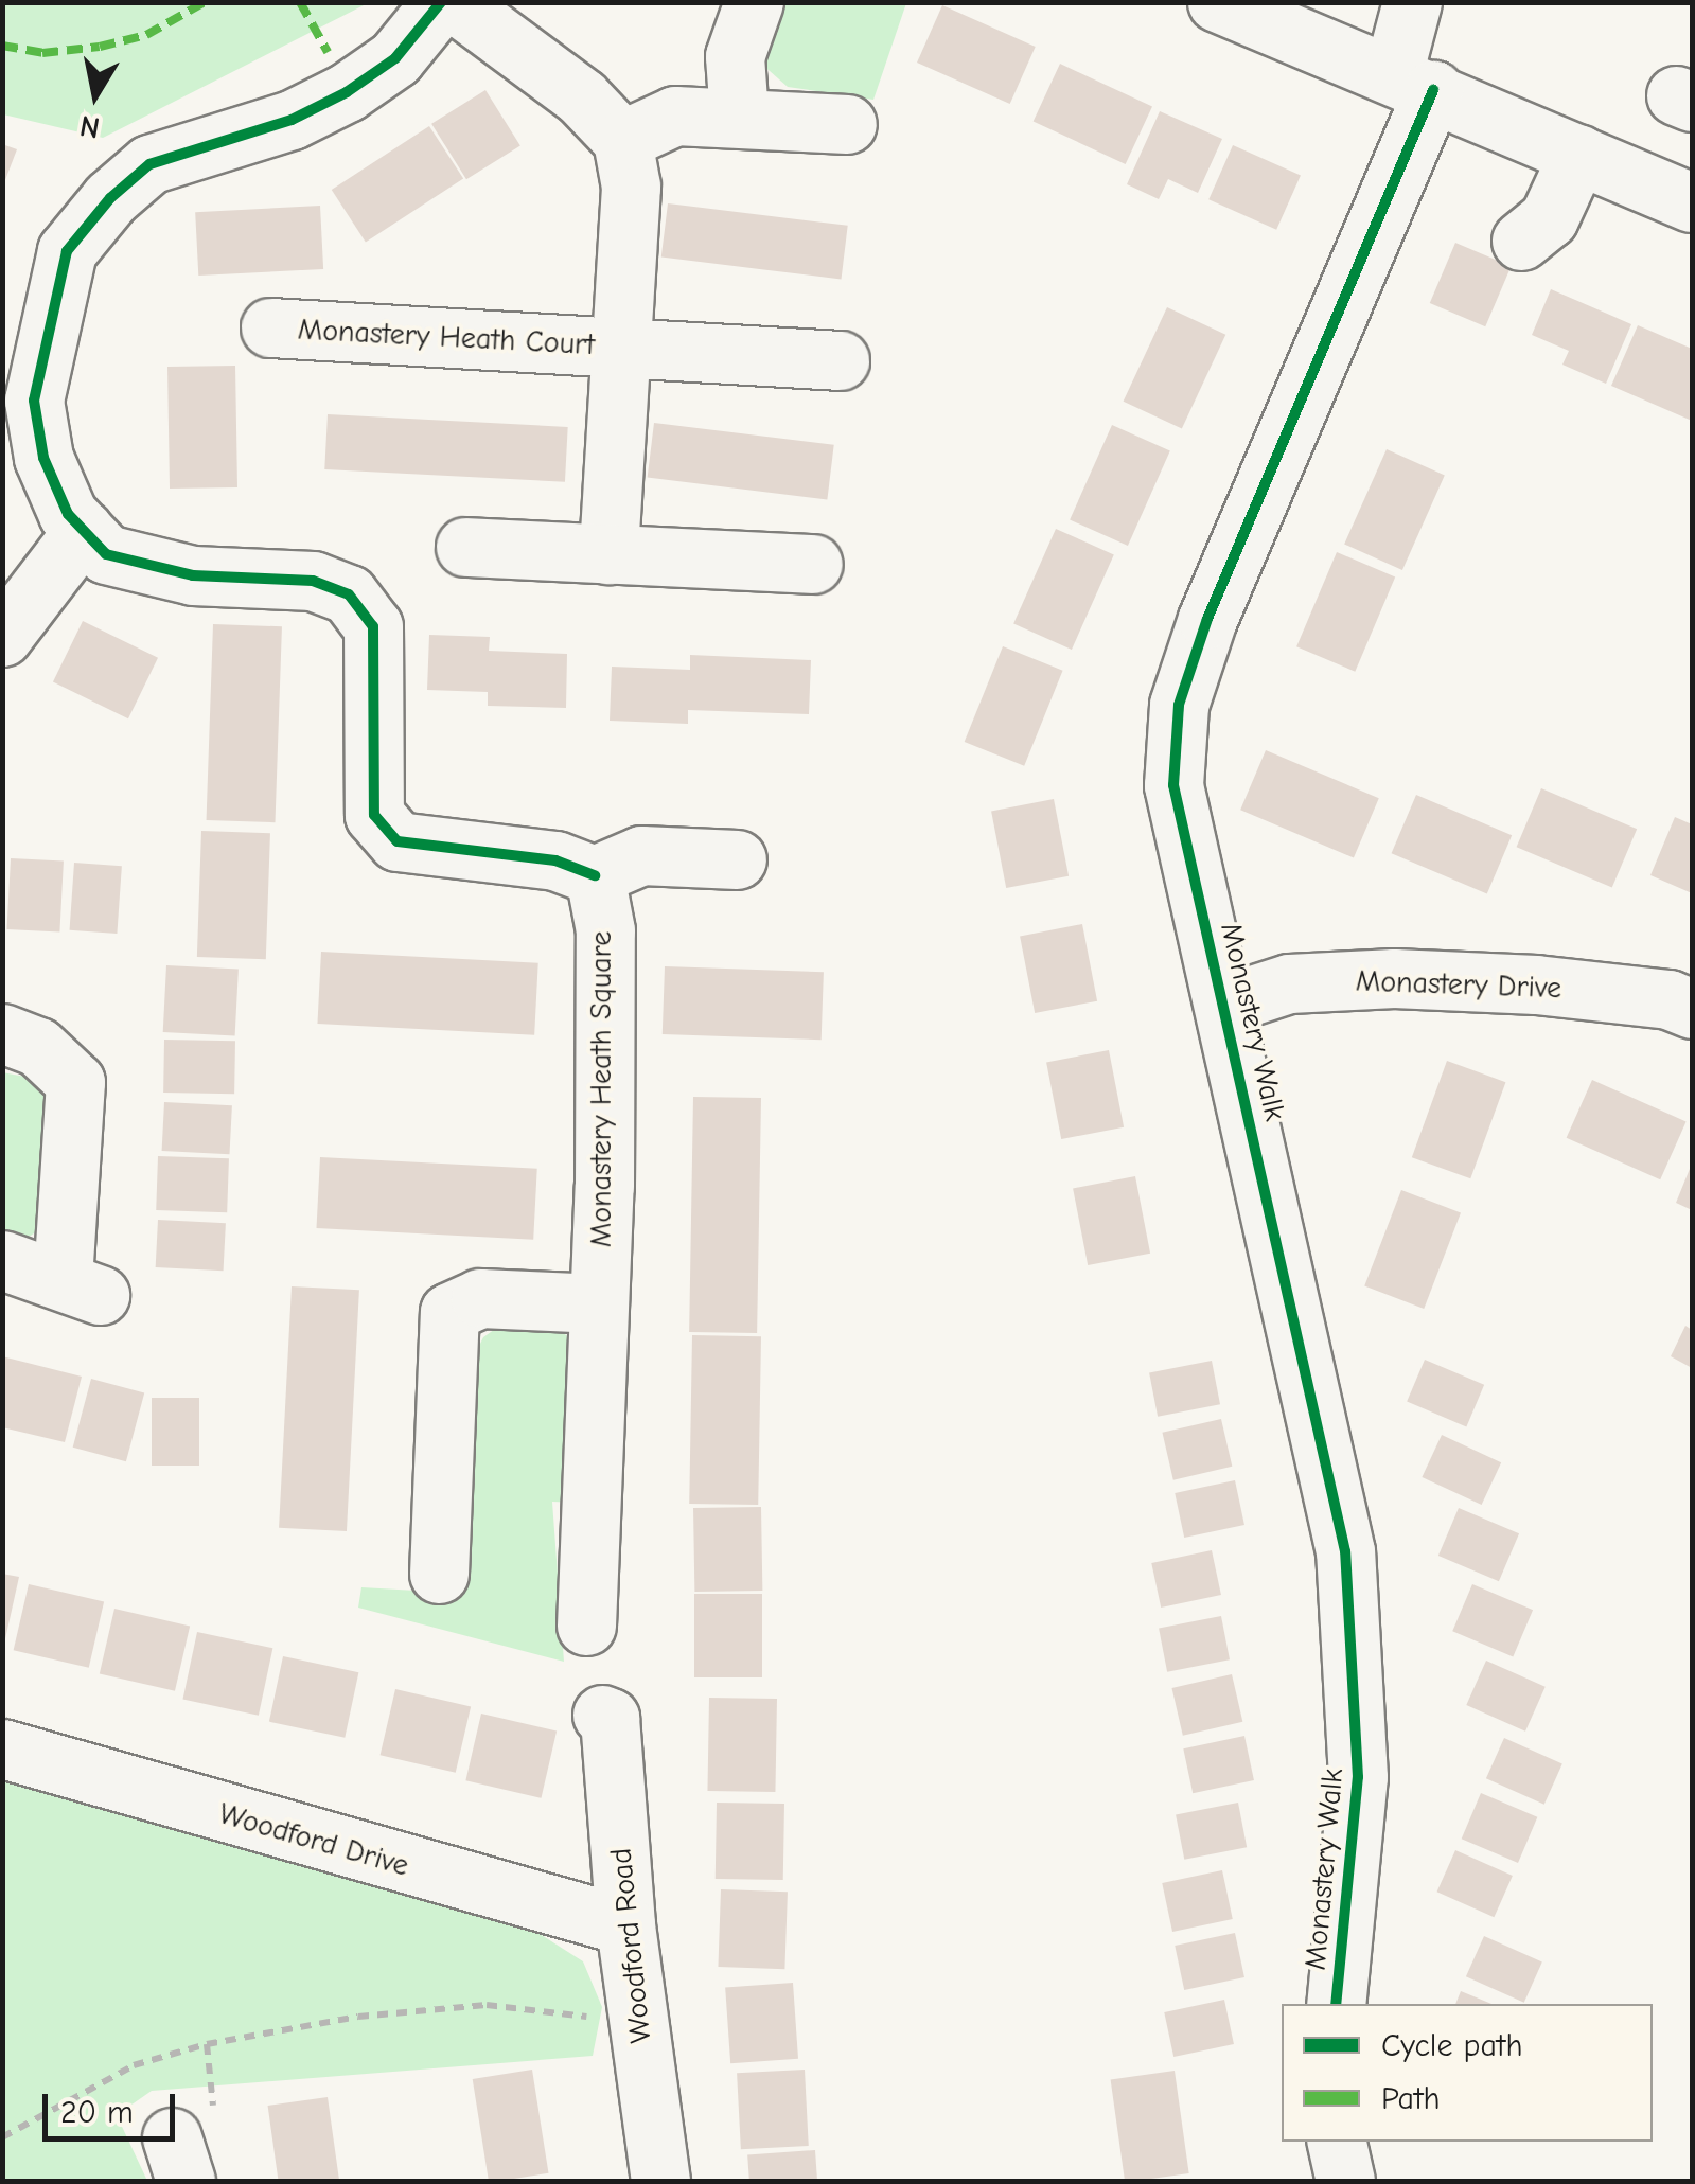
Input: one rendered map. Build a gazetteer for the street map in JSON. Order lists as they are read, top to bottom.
{
  "streets": {
    "street": [
      "Monastery Heath Court",
      "Monastery Drive",
      "Monastery Walk",
      "Monastery Heath Square",
      "Woodford Drive",
      "Woodford Road"
    ]
  },
  "crossings": [
    ["Monastery Drive", "Monastery Walk"],
    ["Woodford Drive", "Woodford Road"]
  ],
  "legend": ["Cycle path", "Path"],
  "scale_bar": "20 m",
  "north": "bottom"
}
